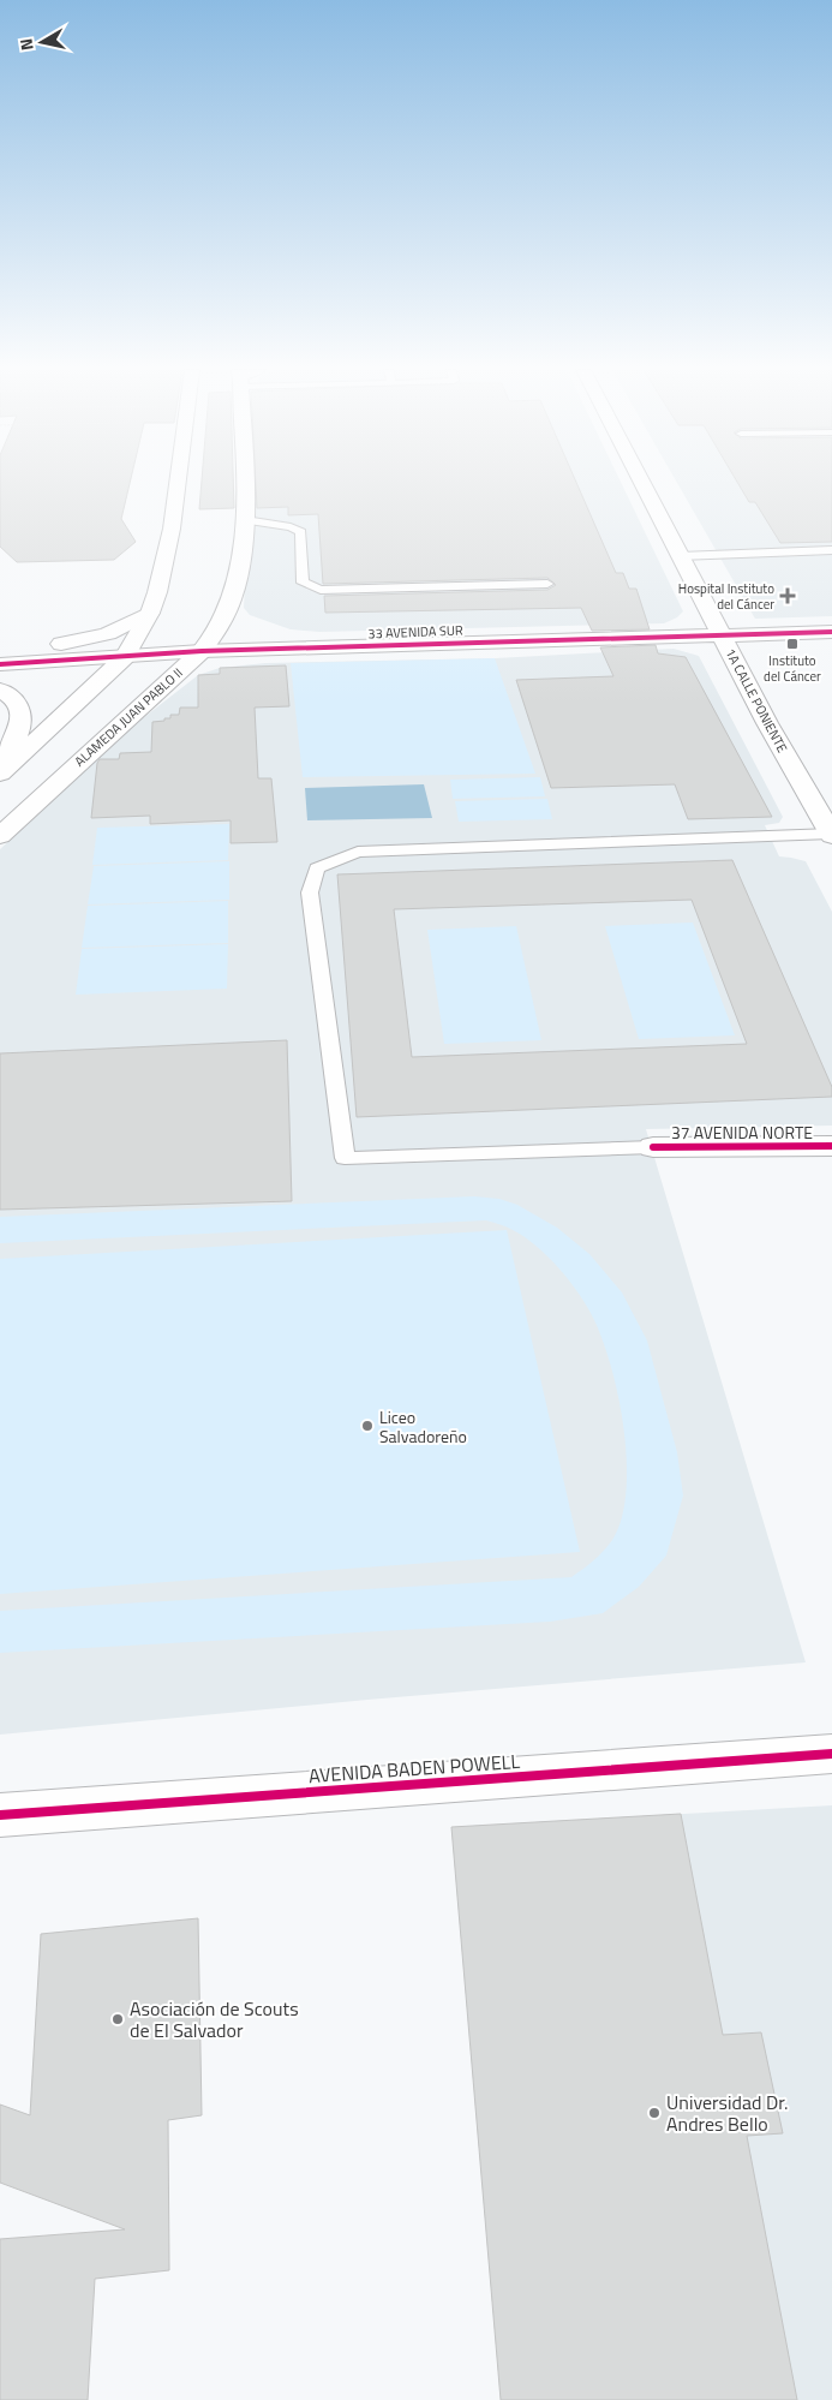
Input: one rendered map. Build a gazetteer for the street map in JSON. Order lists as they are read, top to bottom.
{
  "streets": {
    "main road": [
      "33 AVENIDA SUR",
      "1A CALLE PONIENTE",
      "ALAMEDA JUAN PABLO II",
      "37 AVENIDA NORTE",
      "AVENIDA BADEN POWELL"
    ]
  },
  "crossings": [
    ["33 AVENIDA SUR", "1A CALLE PONIENTE"],
    ["33 AVENIDA SUR", "ALAMEDA JUAN PABLO II"]
  ],
  "places": {
    "health": ["Hospital Instituto del Cáncer"],
    "transit": ["Instituto del Cáncer"],
    "other": ["Liceo Salvadoreño", "Asociación de Scouts de El Salvador", "Universidad Dr. Andres Bello"]
  },
  "north": "left"
}
